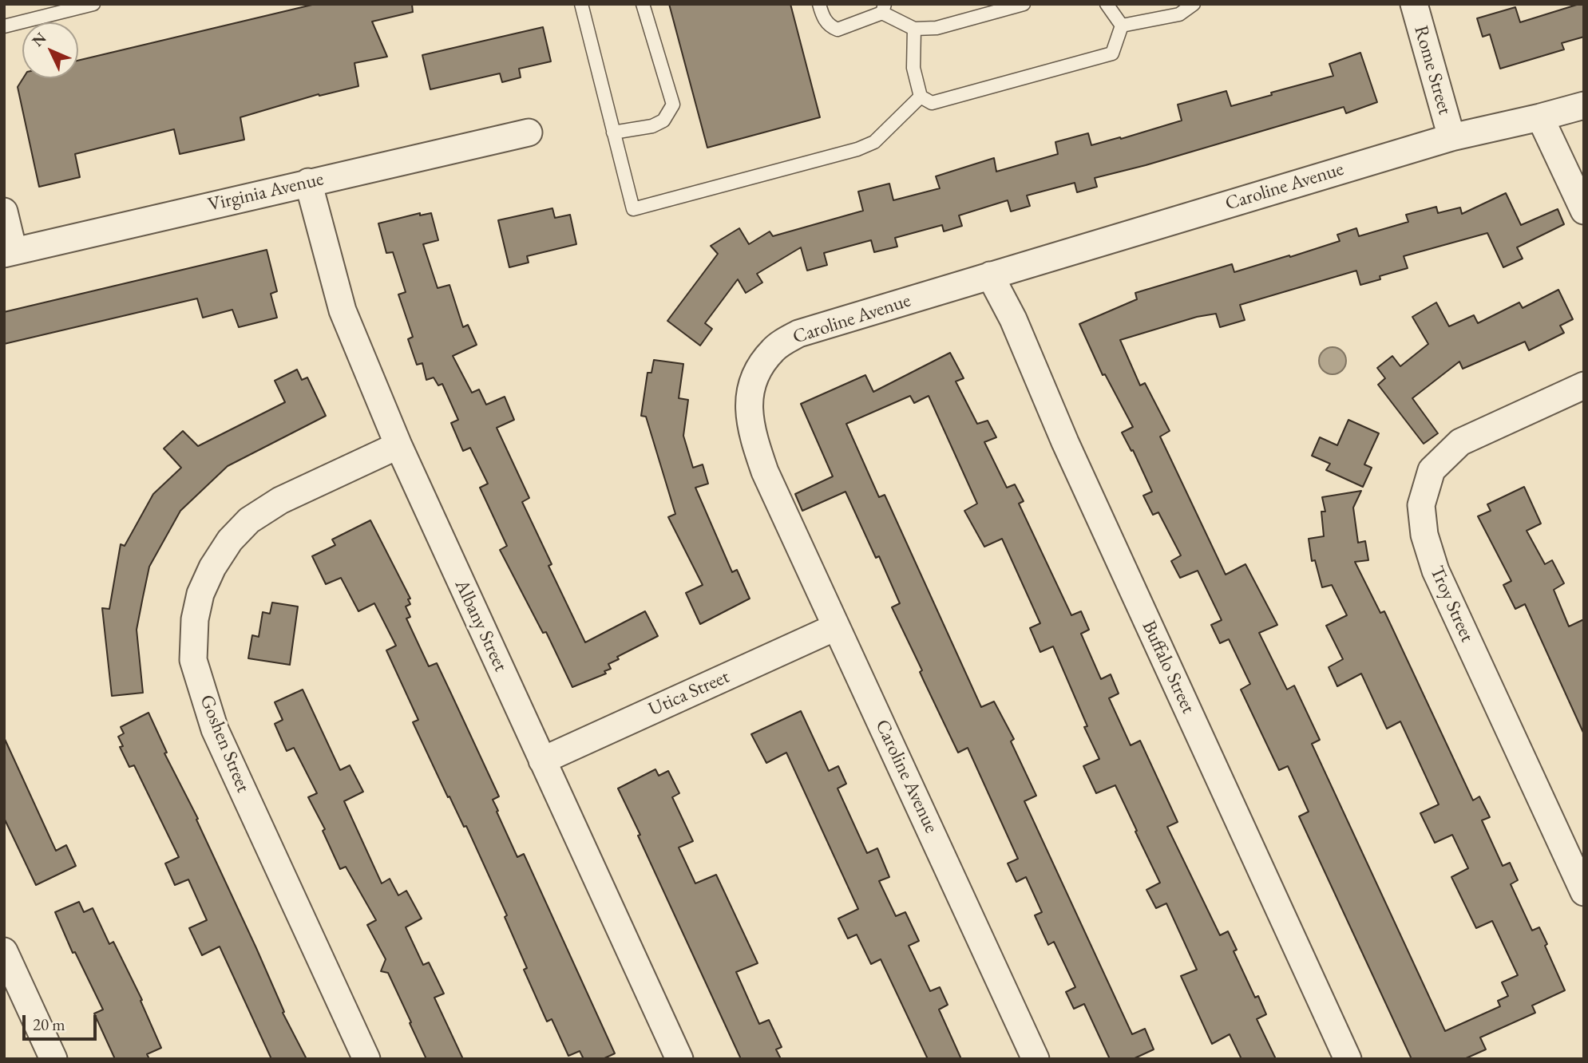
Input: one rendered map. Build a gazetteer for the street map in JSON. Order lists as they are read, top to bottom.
{
  "streets": {
    "street": [
      "Rome Street",
      "Caroline Avenue",
      "Virginia Avenue",
      "Troy Street",
      "Albany Street",
      "Buffalo Street",
      "Utica Street",
      "Goshen Street"
    ]
  },
  "crossings": [
    ["Rome Street", "Caroline Avenue"],
    ["Caroline Avenue", "Buffalo Street"],
    ["Caroline Avenue", "Utica Street"],
    ["Virginia Avenue", "Albany Street"],
    ["Albany Street", "Utica Street"],
    ["Albany Street", "Goshen Street"]
  ],
  "scale_bar": "20 m",
  "north": "top left"
}
